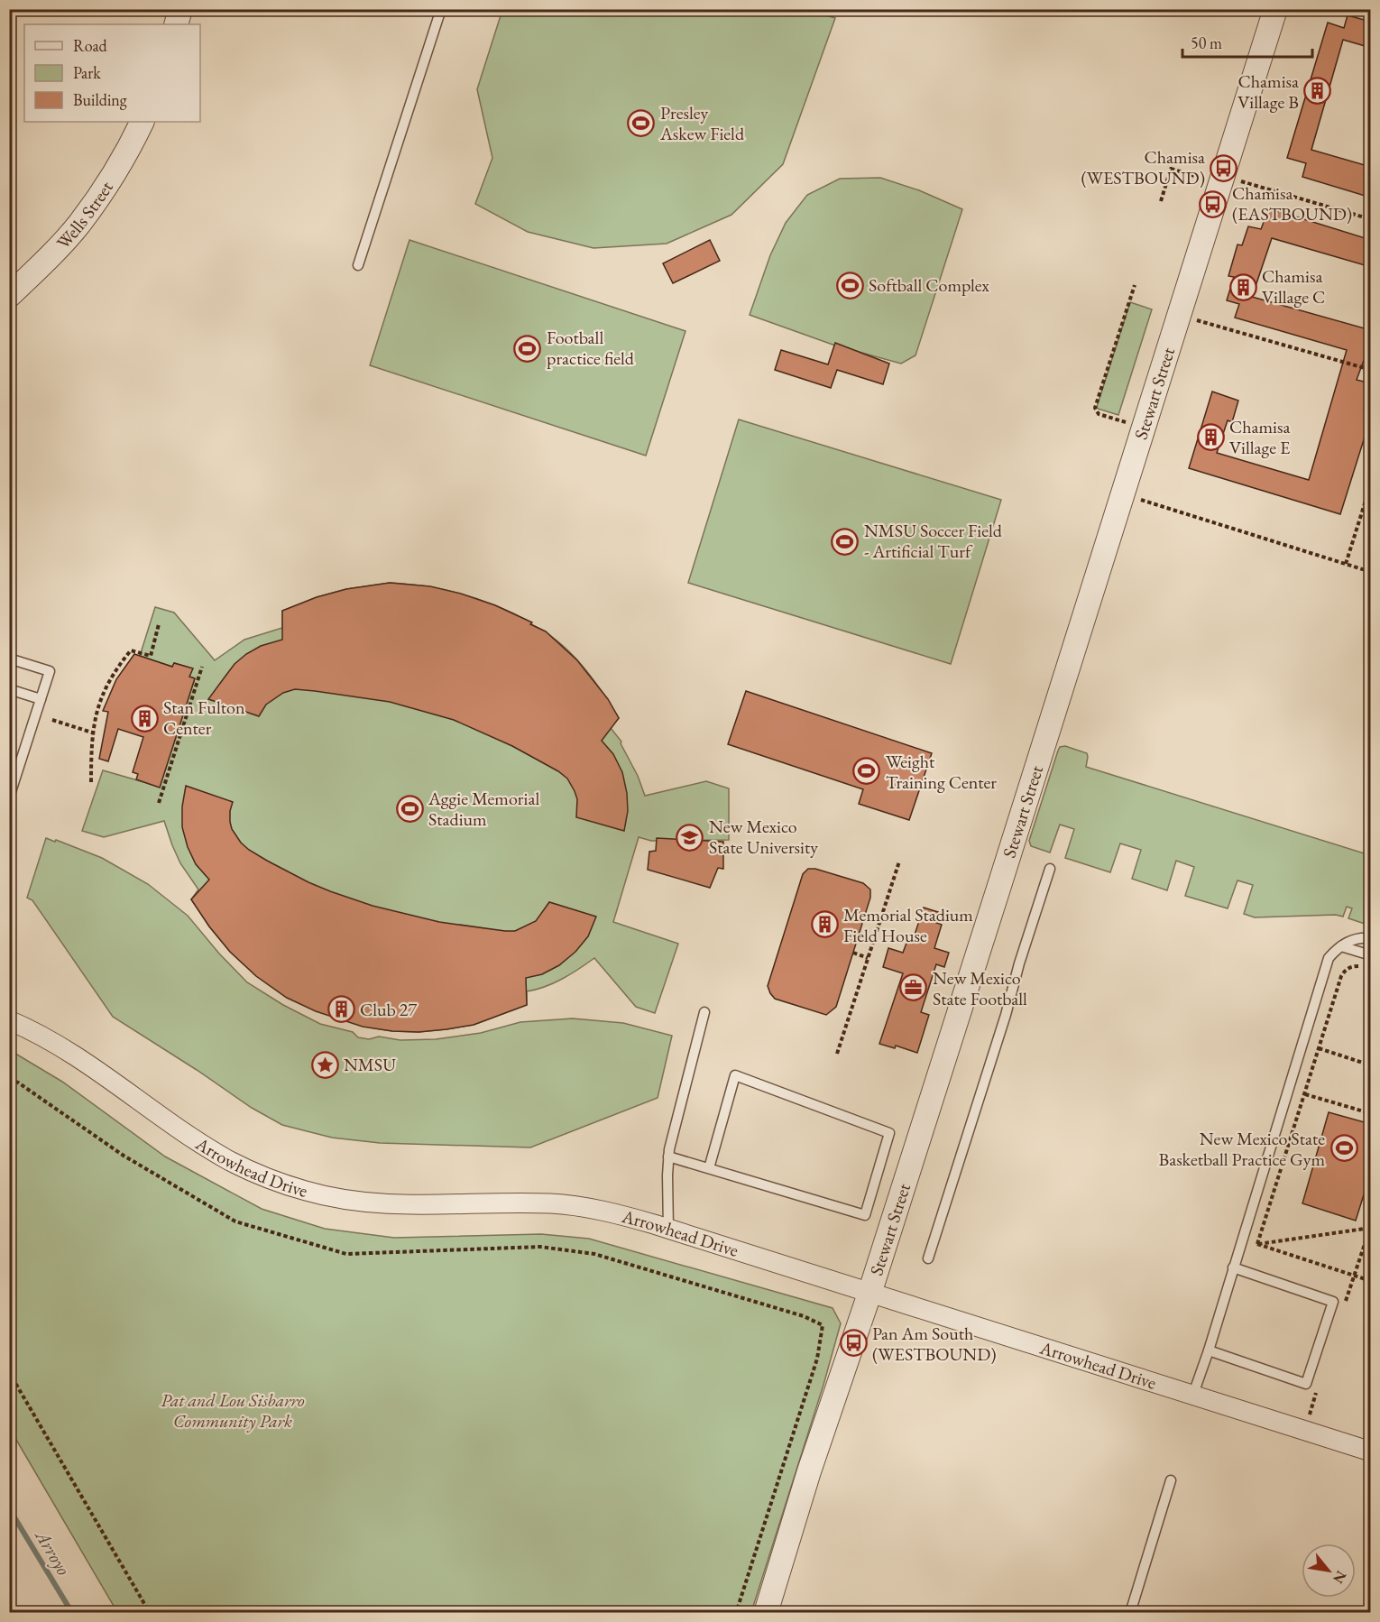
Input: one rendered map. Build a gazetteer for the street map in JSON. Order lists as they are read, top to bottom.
{
  "streets": {
    "street": ["Wells Street", "Stewart Street", "Arrowhead Drive"]
  },
  "crossings": [
    ["Stewart Street", "Arrowhead Drive"]
  ],
  "water": ["Arroyo"],
  "parks": ["Pat and Lou Sisbarro Community Park"],
  "places": {
    "building": [
      "Chamisa Village B",
      "Chamisa Village C",
      "Chamisa Village E",
      "Stan Fulton Center",
      "Memorial Stadium Field House",
      "Club 27"
    ],
    "sports": [
      "Presley Askew Field",
      "Softball Complex",
      "Football practice field",
      "NMSU Soccer Field - Artificial Turf",
      "Weight Training Center",
      "Aggie Memorial Stadium",
      "New Mexico State Basketball Practice Gym"
    ],
    "bus stop": ["Chamisa (WESTBOUND)", "Chamisa (EASTBOUND)", "Pan Am South (WESTBOUND)"],
    "school or university": ["New Mexico State University"],
    "office": ["New Mexico State Football"],
    "place": ["NMSU"]
  },
  "legend": ["Road", "Park", "Building"],
  "scale_bar": "50 m",
  "north": "bottom right"
}
